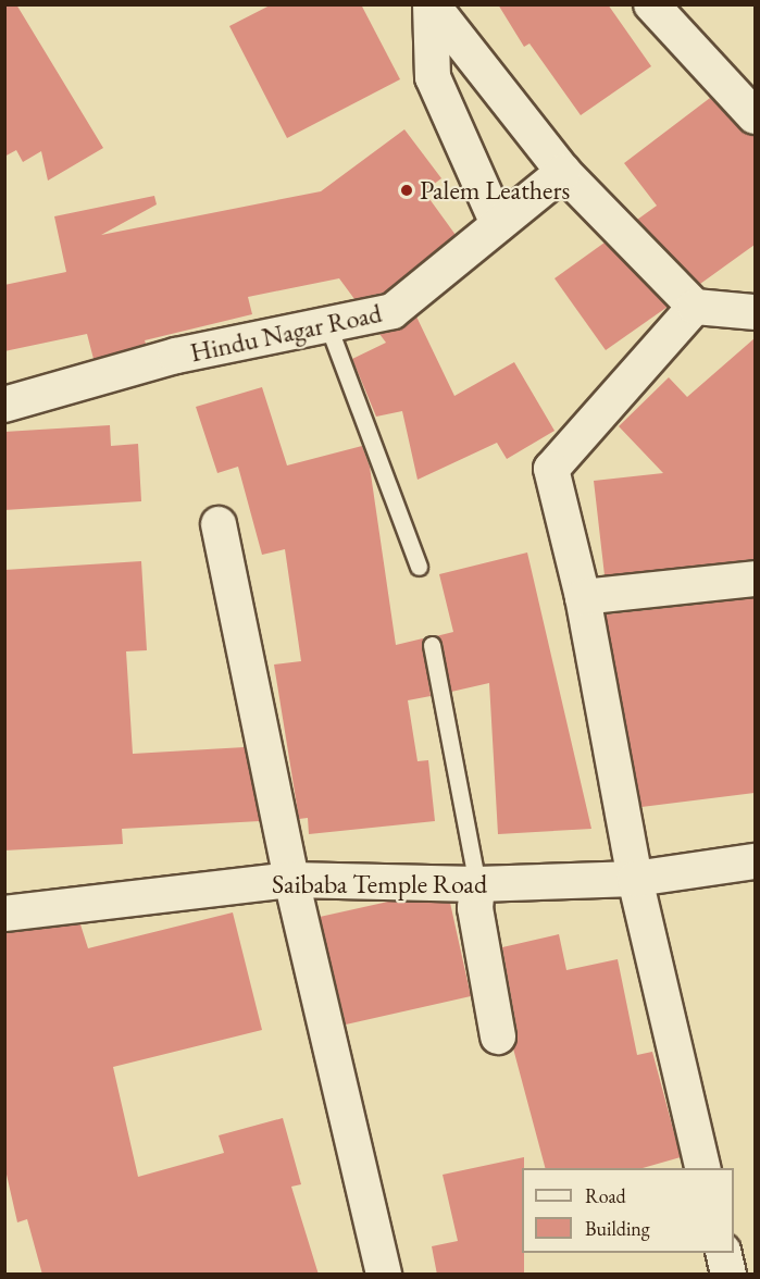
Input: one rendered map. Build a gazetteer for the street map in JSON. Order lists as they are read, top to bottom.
{
  "streets": {
    "street": ["Hindu Nagar Road", "Saibaba Temple Road"]
  },
  "places": ["Palem Leathers"],
  "legend": ["Road", "Building"]
}
